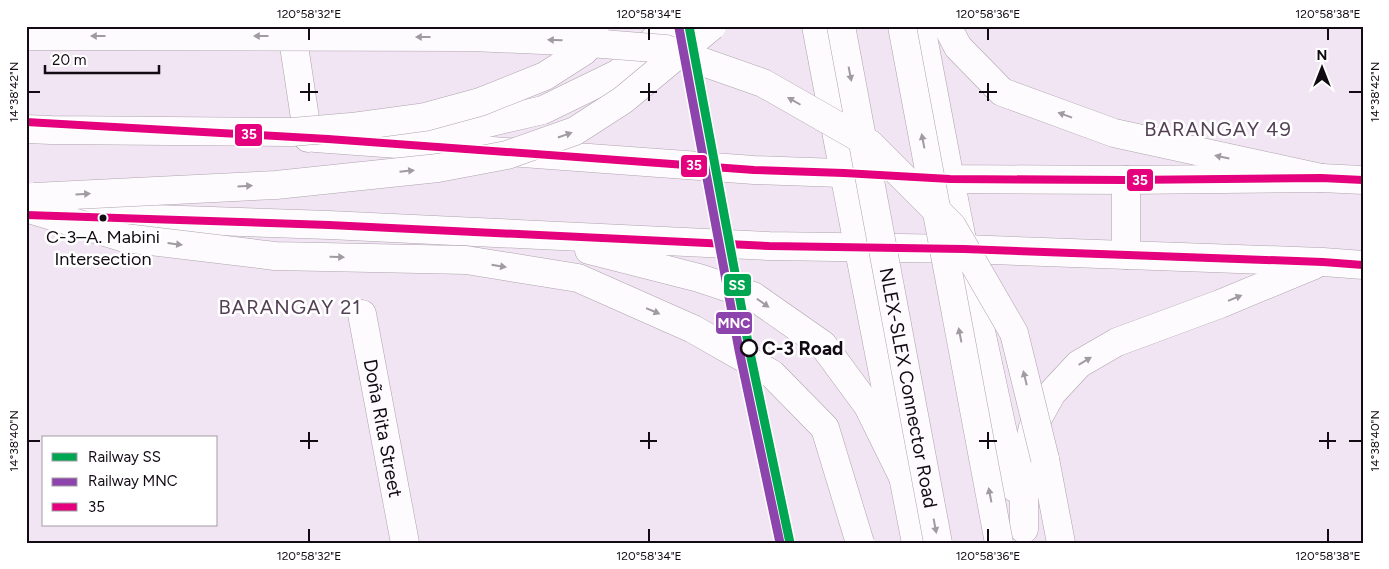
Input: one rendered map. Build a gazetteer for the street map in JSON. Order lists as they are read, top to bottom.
{
  "streets": {
    "main road": ["NLEX-SLEX Connector Road", "Doña Rita Street"]
  },
  "districts": ["BARANGAY 49", "BARANGAY 21"],
  "places": ["C-3–A. Mabini Intersection", "C-3 Road"],
  "lines": ["rail line SS", "rail line MNC", "transit line 35"],
  "legend": ["Railway SS", "Railway MNC", "35"],
  "scale_bar": "20 m",
  "north": "top",
  "coordinates": [
    "120°58'32\"E",
    "120°58'34\"E",
    "120°58'36\"E",
    "120°58'38\"E",
    "14°38'42\"N",
    "14°38'40\"N"
  ]
}
